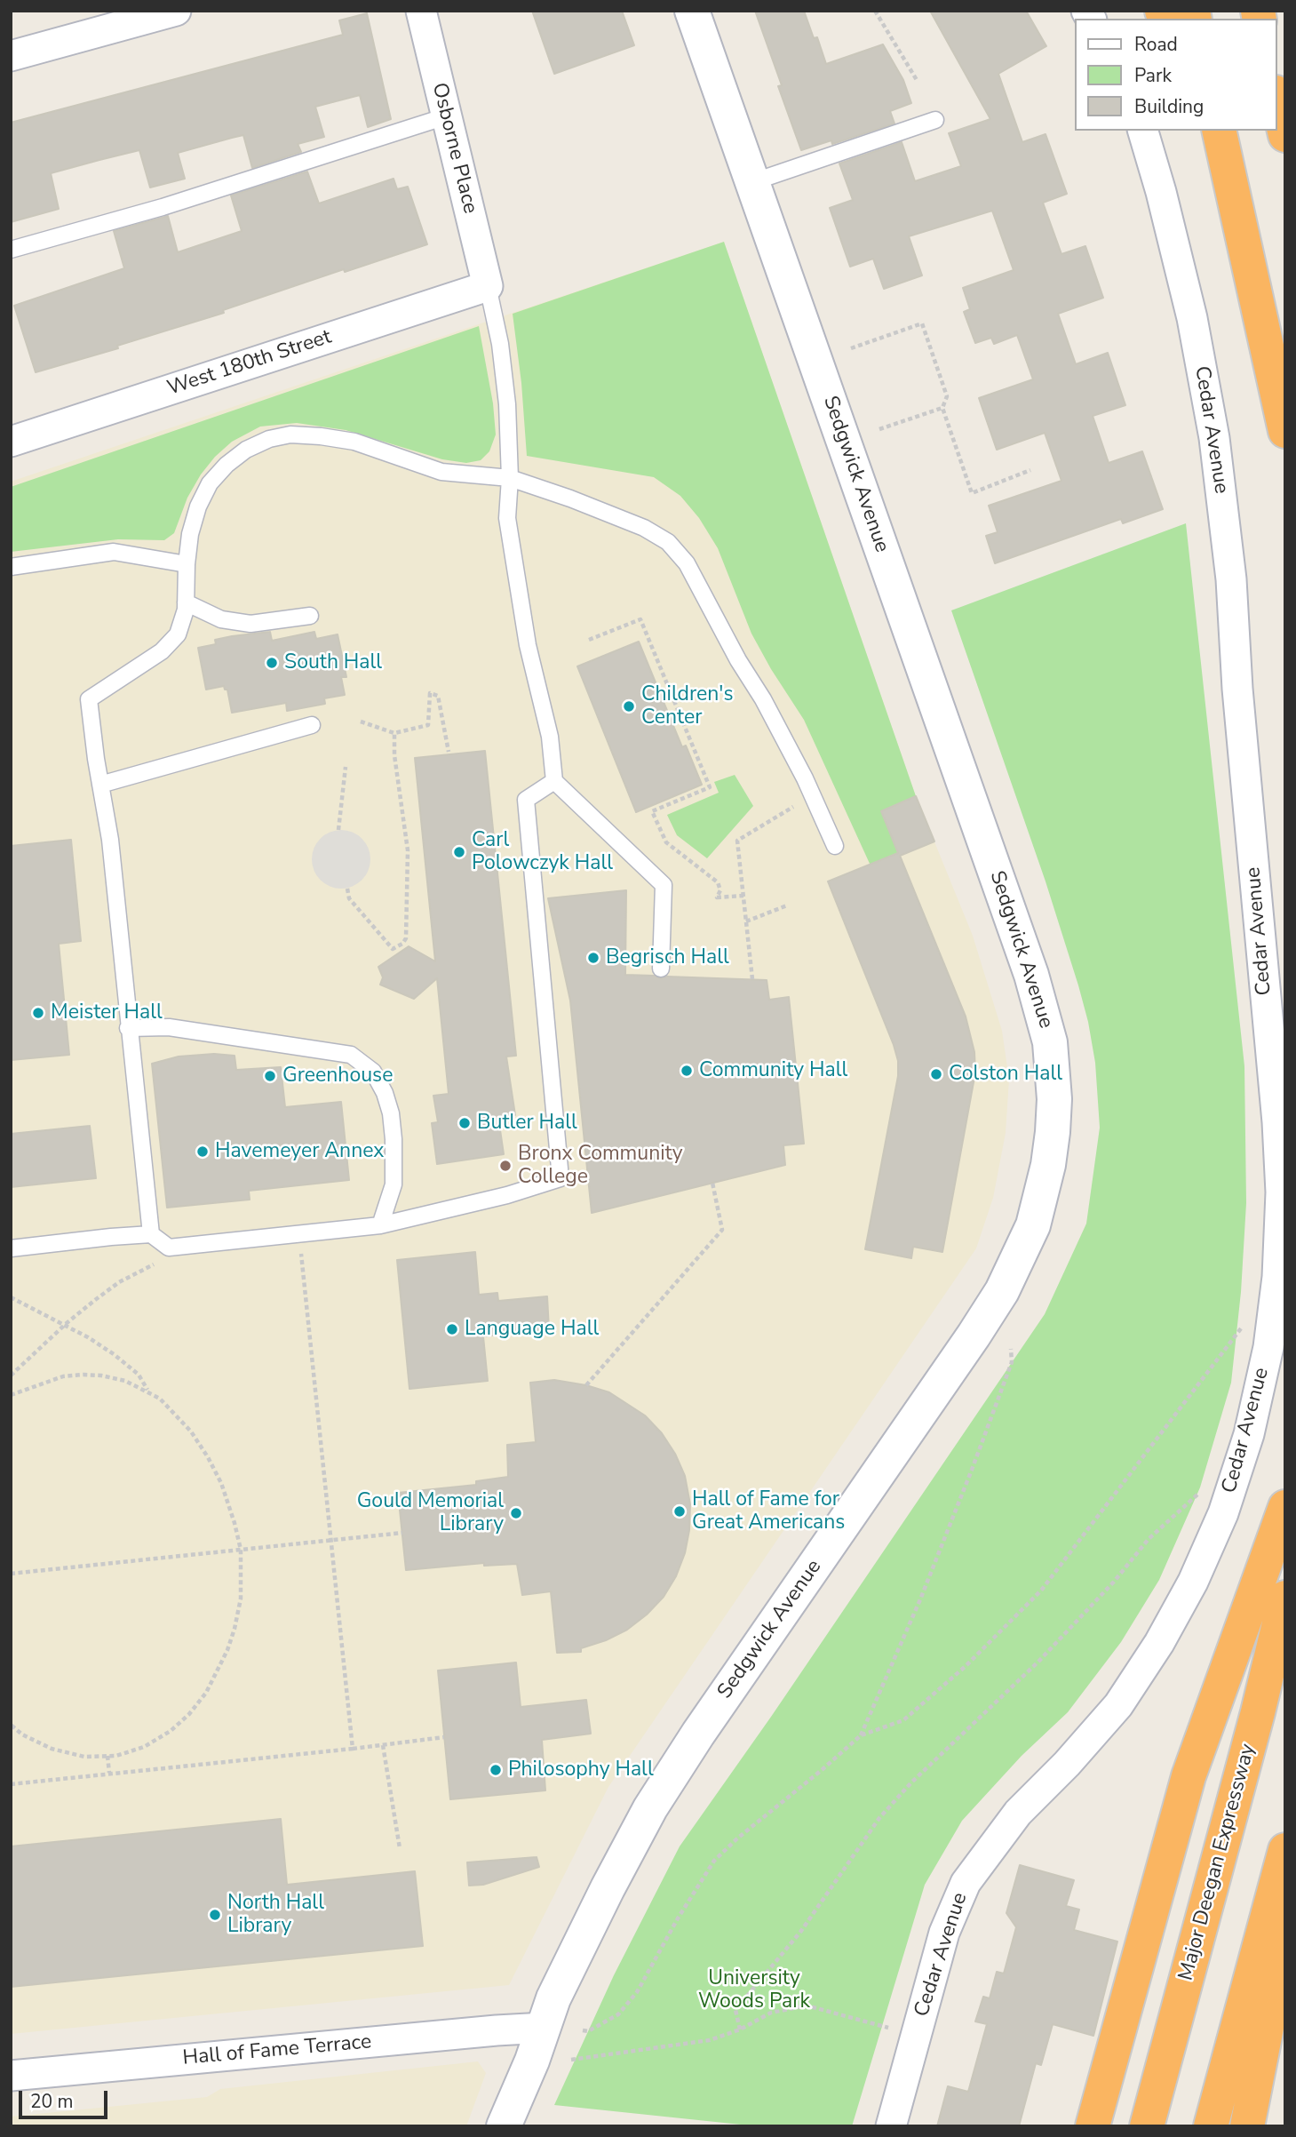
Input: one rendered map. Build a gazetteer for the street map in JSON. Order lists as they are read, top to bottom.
{
  "streets": {
    "highway": ["Major Deegan Expressway"],
    "main road": ["Sedgwick Avenue"],
    "street": [
      "Osborne Place",
      "West 180th Street",
      "Cedar Avenue",
      "Hall of Fame Terrace"
    ]
  },
  "crossings": [
    ["Osborne Place", "West 180th Street"],
    ["Sedgwick Avenue", "Hall of Fame Terrace"]
  ],
  "parks": ["University Woods Park"],
  "places": [
    "South Hall",
    "Children's Center",
    "Carl Polowczyk Hall",
    "Begrisch Hall",
    "Meister Hall",
    "Community Hall",
    "Colston Hall",
    "Greenhouse",
    "Butler Hall",
    "Havemeyer Annex",
    "Bronx Community College",
    "Language Hall",
    "Hall of Fame for Great Americans",
    "Gould Memorial Library",
    "Philosophy Hall",
    "North Hall Library"
  ],
  "legend": ["Road", "Park", "Building"],
  "scale_bar": "20 m"
}
